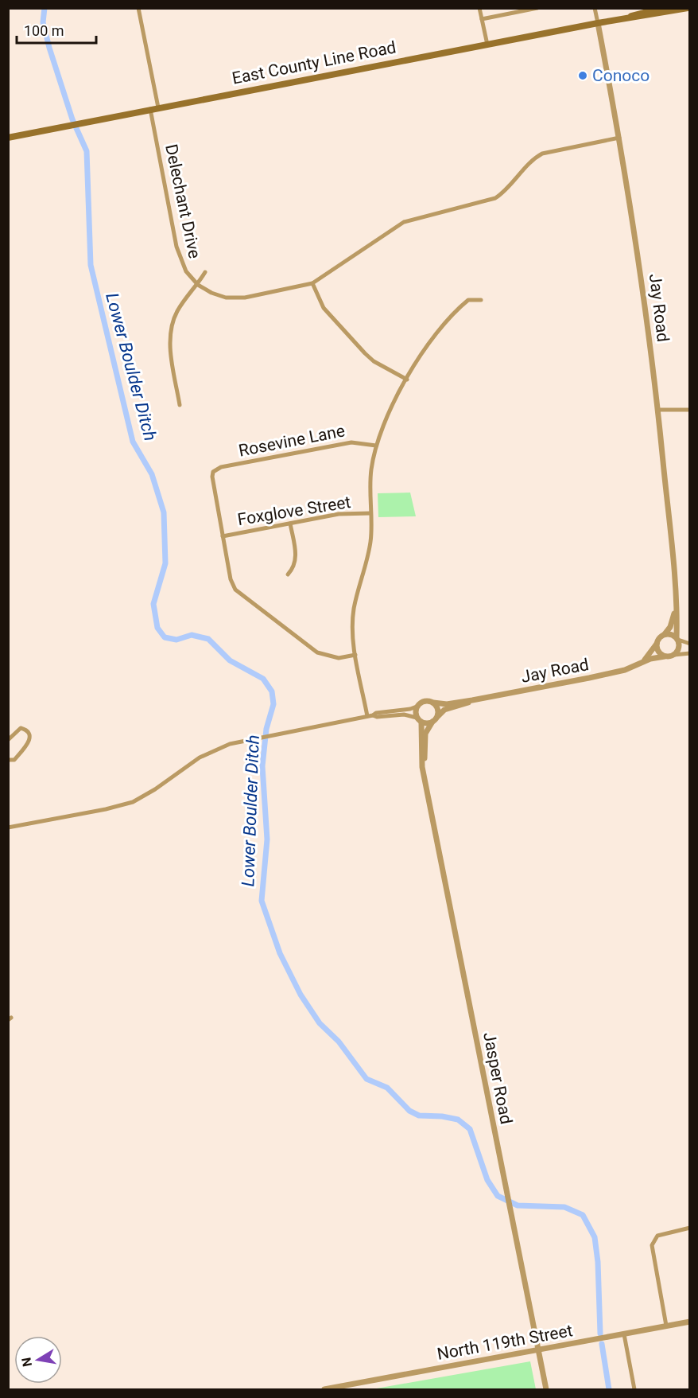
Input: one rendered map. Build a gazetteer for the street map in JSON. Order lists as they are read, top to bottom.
{
  "streets": {
    "main road": ["East County Line Road"],
    "street": [
      "Delechant Drive",
      "Jay Road",
      "Rosevine Lane",
      "Foxglove Street",
      "Jasper Road",
      "North 119th Street"
    ]
  },
  "crossings": [
    ["East County Line Road", "Delechant Drive"],
    ["East County Line Road", "Jay Road"],
    ["Delechant Drive", "Jay Road"],
    ["Jay Road", "Jasper Road"],
    ["Rosevine Lane", "Foxglove Street"],
    ["Jasper Road", "North 119th Street"]
  ],
  "water": ["Lower Boulder Ditch"],
  "places": ["Conoco"],
  "scale_bar": "100 m",
  "north": "left"
}
